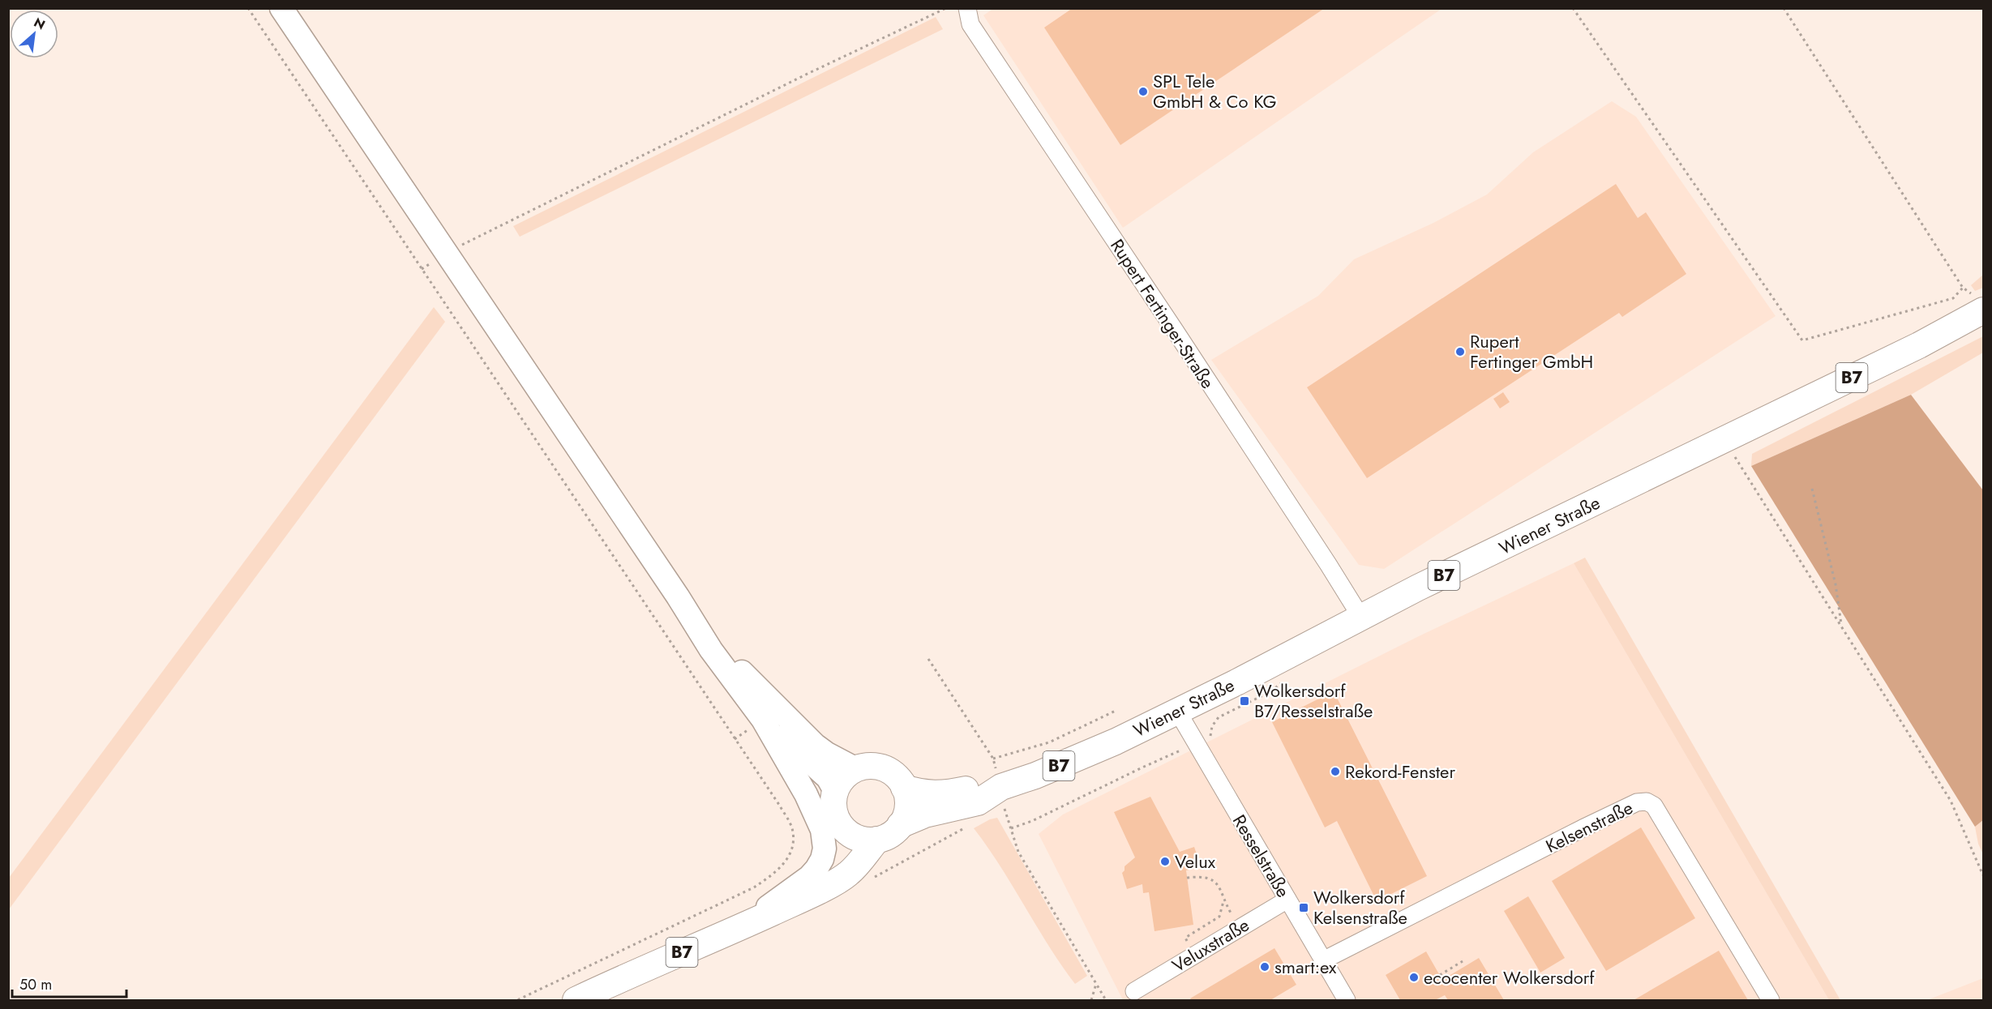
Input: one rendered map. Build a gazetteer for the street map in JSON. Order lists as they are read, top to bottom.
{
  "streets": {
    "main road": ["B7", "Wiener Straße"],
    "street": [
      "Rupert Fertinger-Straße",
      "Kelsenstraße",
      "Resselstraße",
      "Veluxstraße"
    ]
  },
  "crossings": [
    ["Rupert Fertinger-Straße", "Wiener Straße"],
    ["B7", "Wiener Straße"],
    ["Wiener Straße", "Resselstraße"],
    ["Kelsenstraße", "Resselstraße"],
    ["Resselstraße", "Veluxstraße"]
  ],
  "places": {
    "other": [
      "SPL Tele GmbH & Co KG",
      "Rupert Fertinger GmbH",
      "Rekord-Fenster",
      "Velux",
      "smart:ex",
      "ecocenter Wolkersdorf"
    ],
    "transit": ["Wolkersdorf B7/Resselstraße", "Wolkersdorf Kelsenstraße"]
  },
  "scale_bar": "50 m",
  "north": "top right"
}
